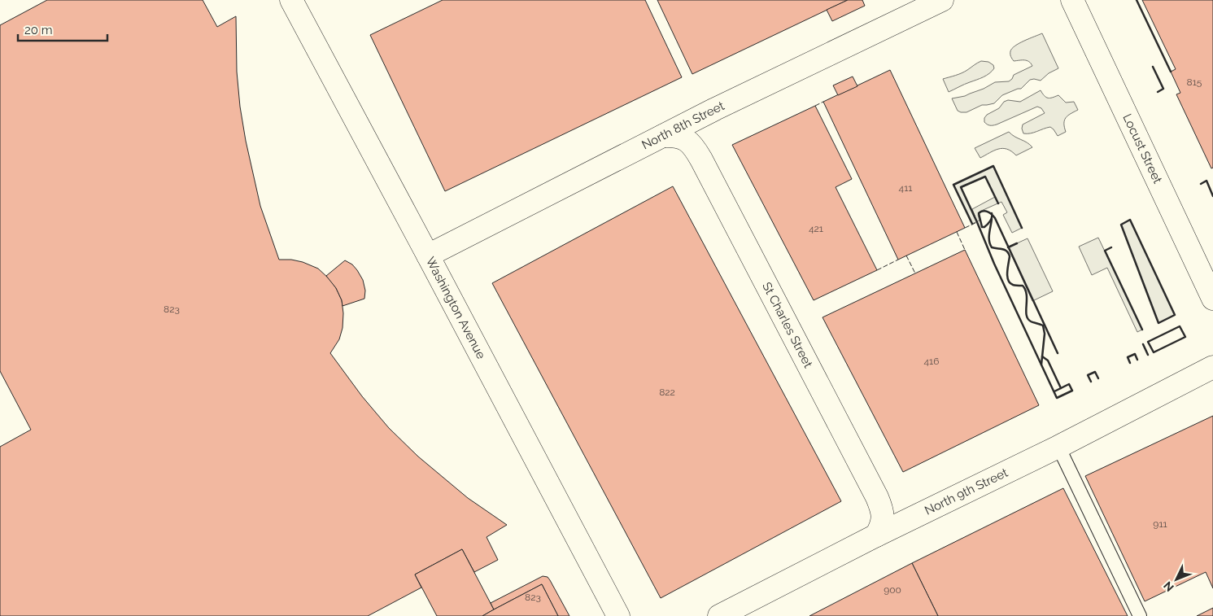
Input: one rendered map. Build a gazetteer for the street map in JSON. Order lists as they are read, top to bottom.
{
  "streets": {
    "street": [
      "North 8th Street",
      "Locust Street",
      "Washington Avenue",
      "St Charles Street",
      "North 9th Street"
    ]
  },
  "crossings": [
    ["North 8th Street", "Washington Avenue"],
    ["North 8th Street", "St Charles Street"],
    ["St Charles Street", "North 9th Street"]
  ],
  "house_numbers": [
    "815",
    "411",
    "421",
    "823",
    "416",
    "822",
    "911",
    "900",
    "823"
  ],
  "scale_bar": "20 m",
  "north": "bottom left"
}
